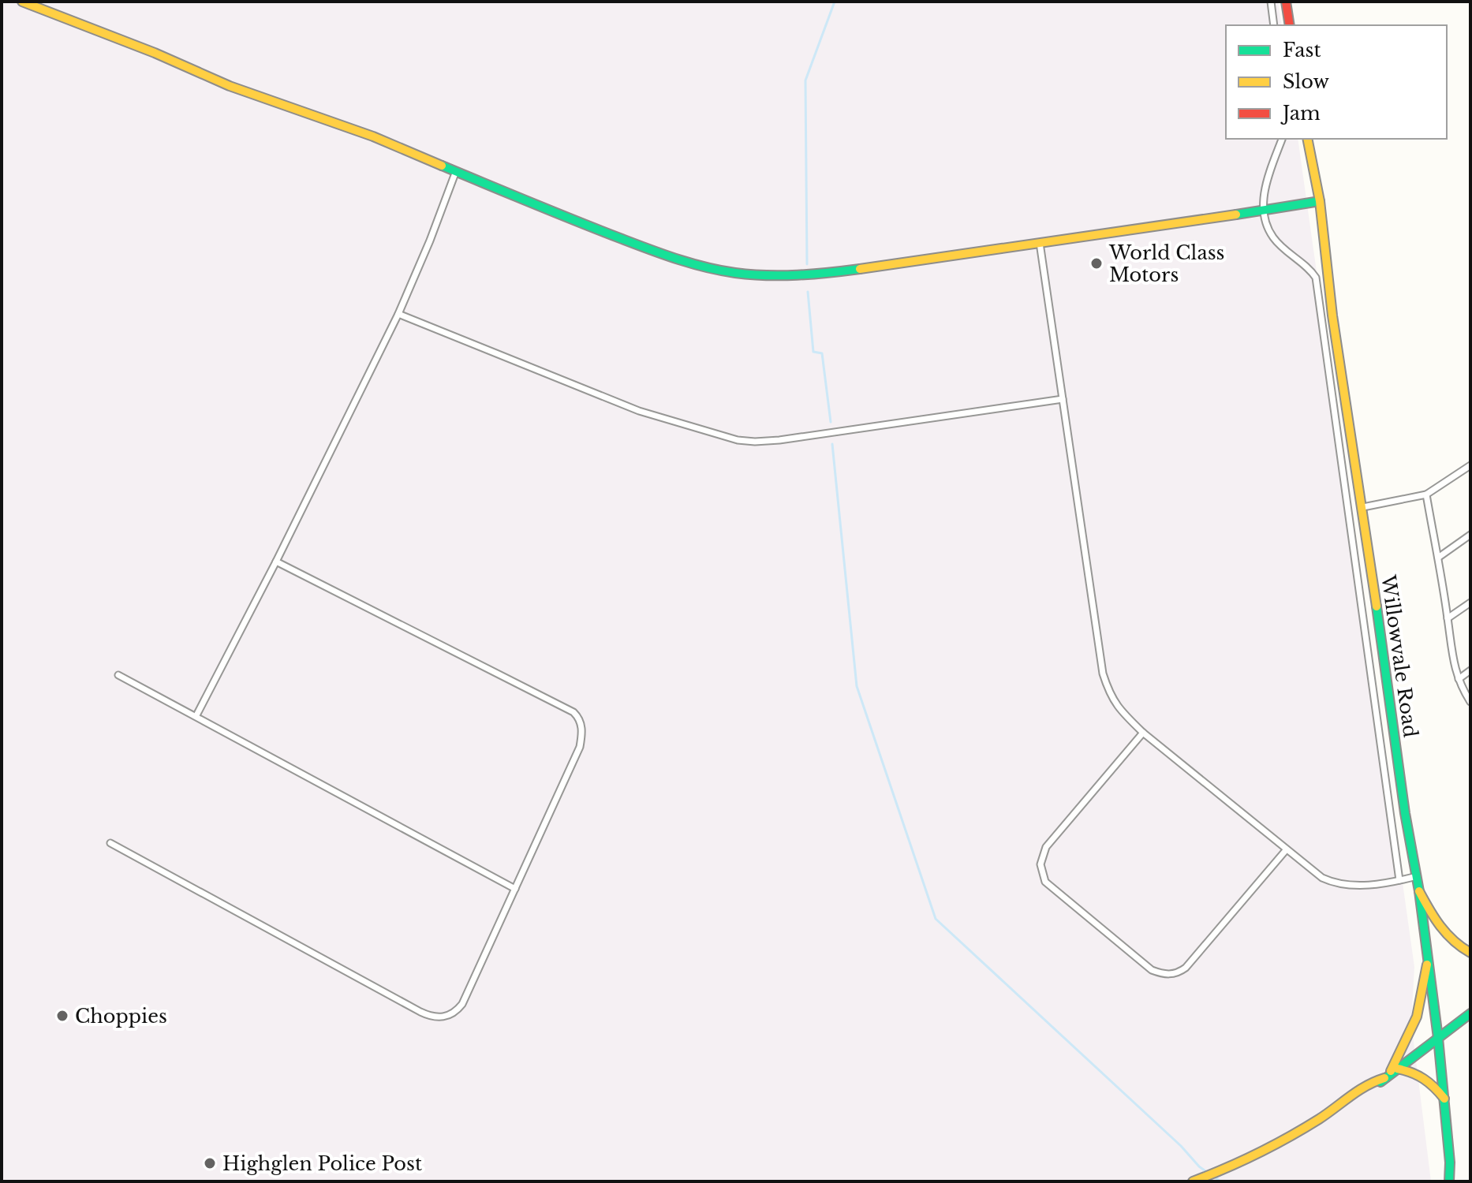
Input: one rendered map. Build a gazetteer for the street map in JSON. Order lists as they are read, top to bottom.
{
  "streets": {
    "main road": ["Willowvale Road"]
  },
  "places": ["World Class Motors", "Choppies", "Highglen Police Post"],
  "legend": ["Fast", "Slow", "Jam"]
}
